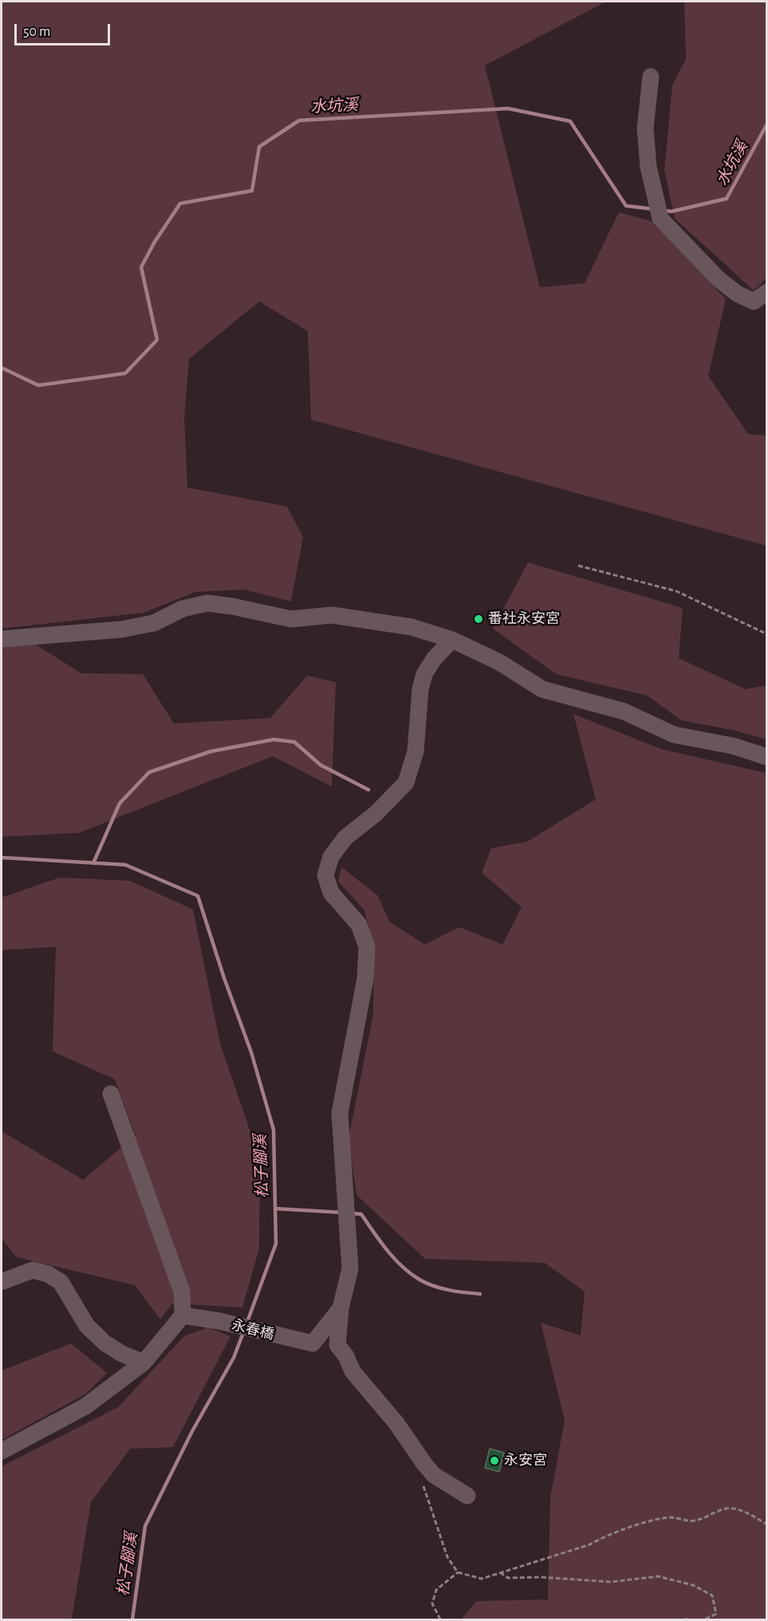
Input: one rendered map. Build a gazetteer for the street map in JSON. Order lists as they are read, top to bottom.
{
  "streets": {
    "street": ["永春橋"]
  },
  "water": ["水坑溪", "松子腳溪"],
  "places": ["番社永安宮", "永安宮"],
  "scale_bar": "50 m"
}
